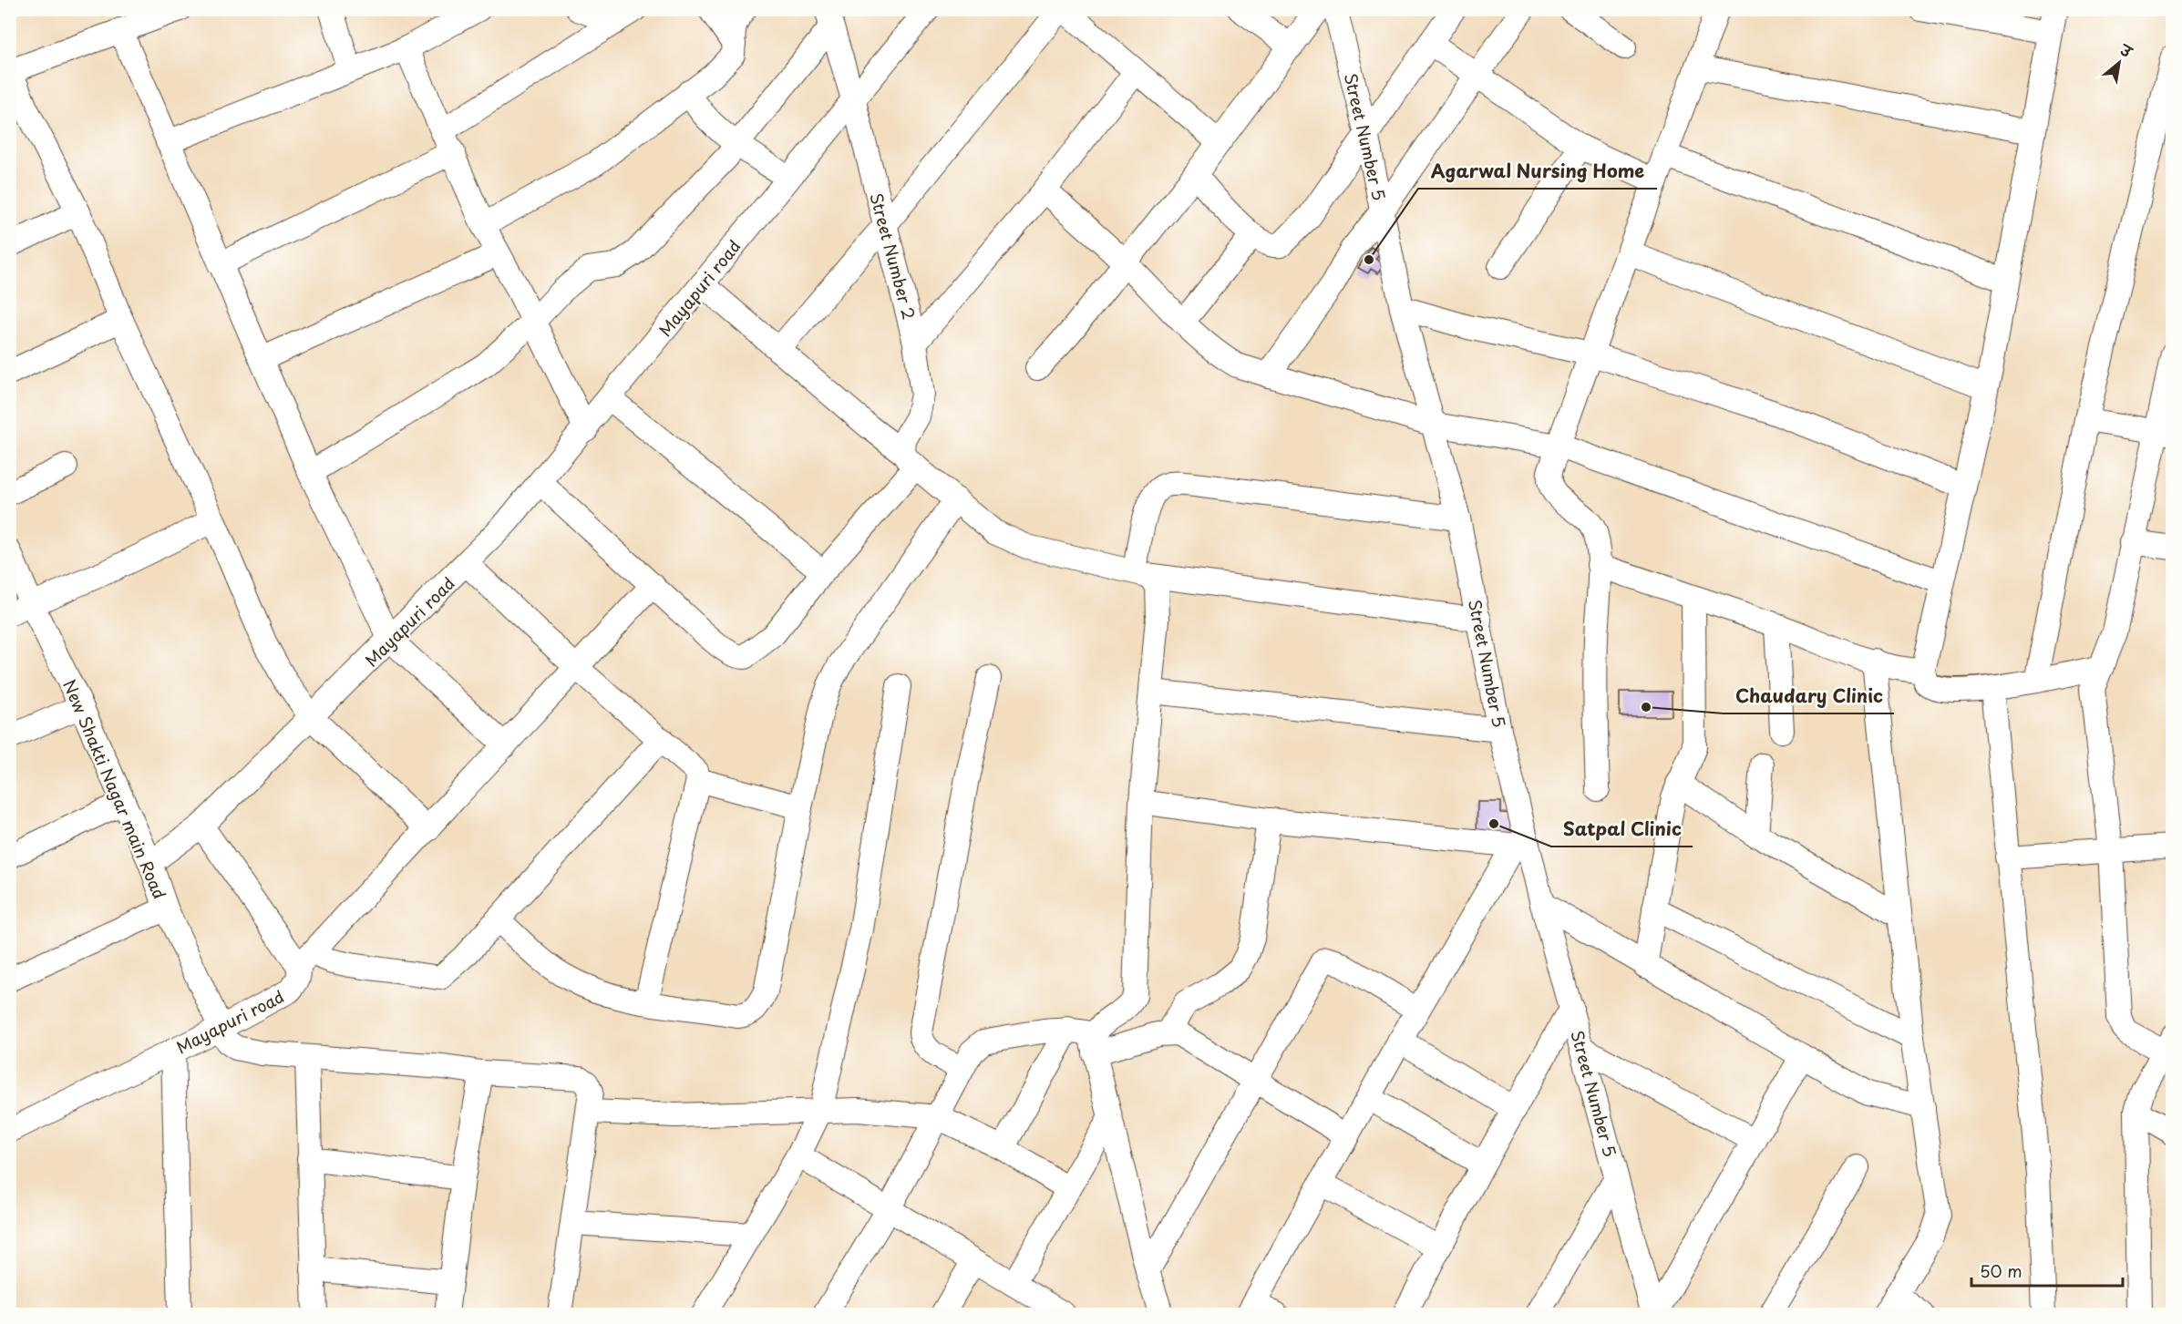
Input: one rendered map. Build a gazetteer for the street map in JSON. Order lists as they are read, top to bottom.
{
  "streets": {
    "street": [
      "Street Number 5",
      "Street Number 2",
      "Mayapuri road",
      "New Shakti Nagar main Road"
    ]
  },
  "crossings": [
    ["Street Number 2", "Mayapuri road"],
    ["Mayapuri road", "New Shakti Nagar main Road"]
  ],
  "places": ["Agarwal Nursing Home", "Chaudary Clinic", "Satpal Clinic"],
  "scale_bar": "50 m",
  "north": "top right"
}
